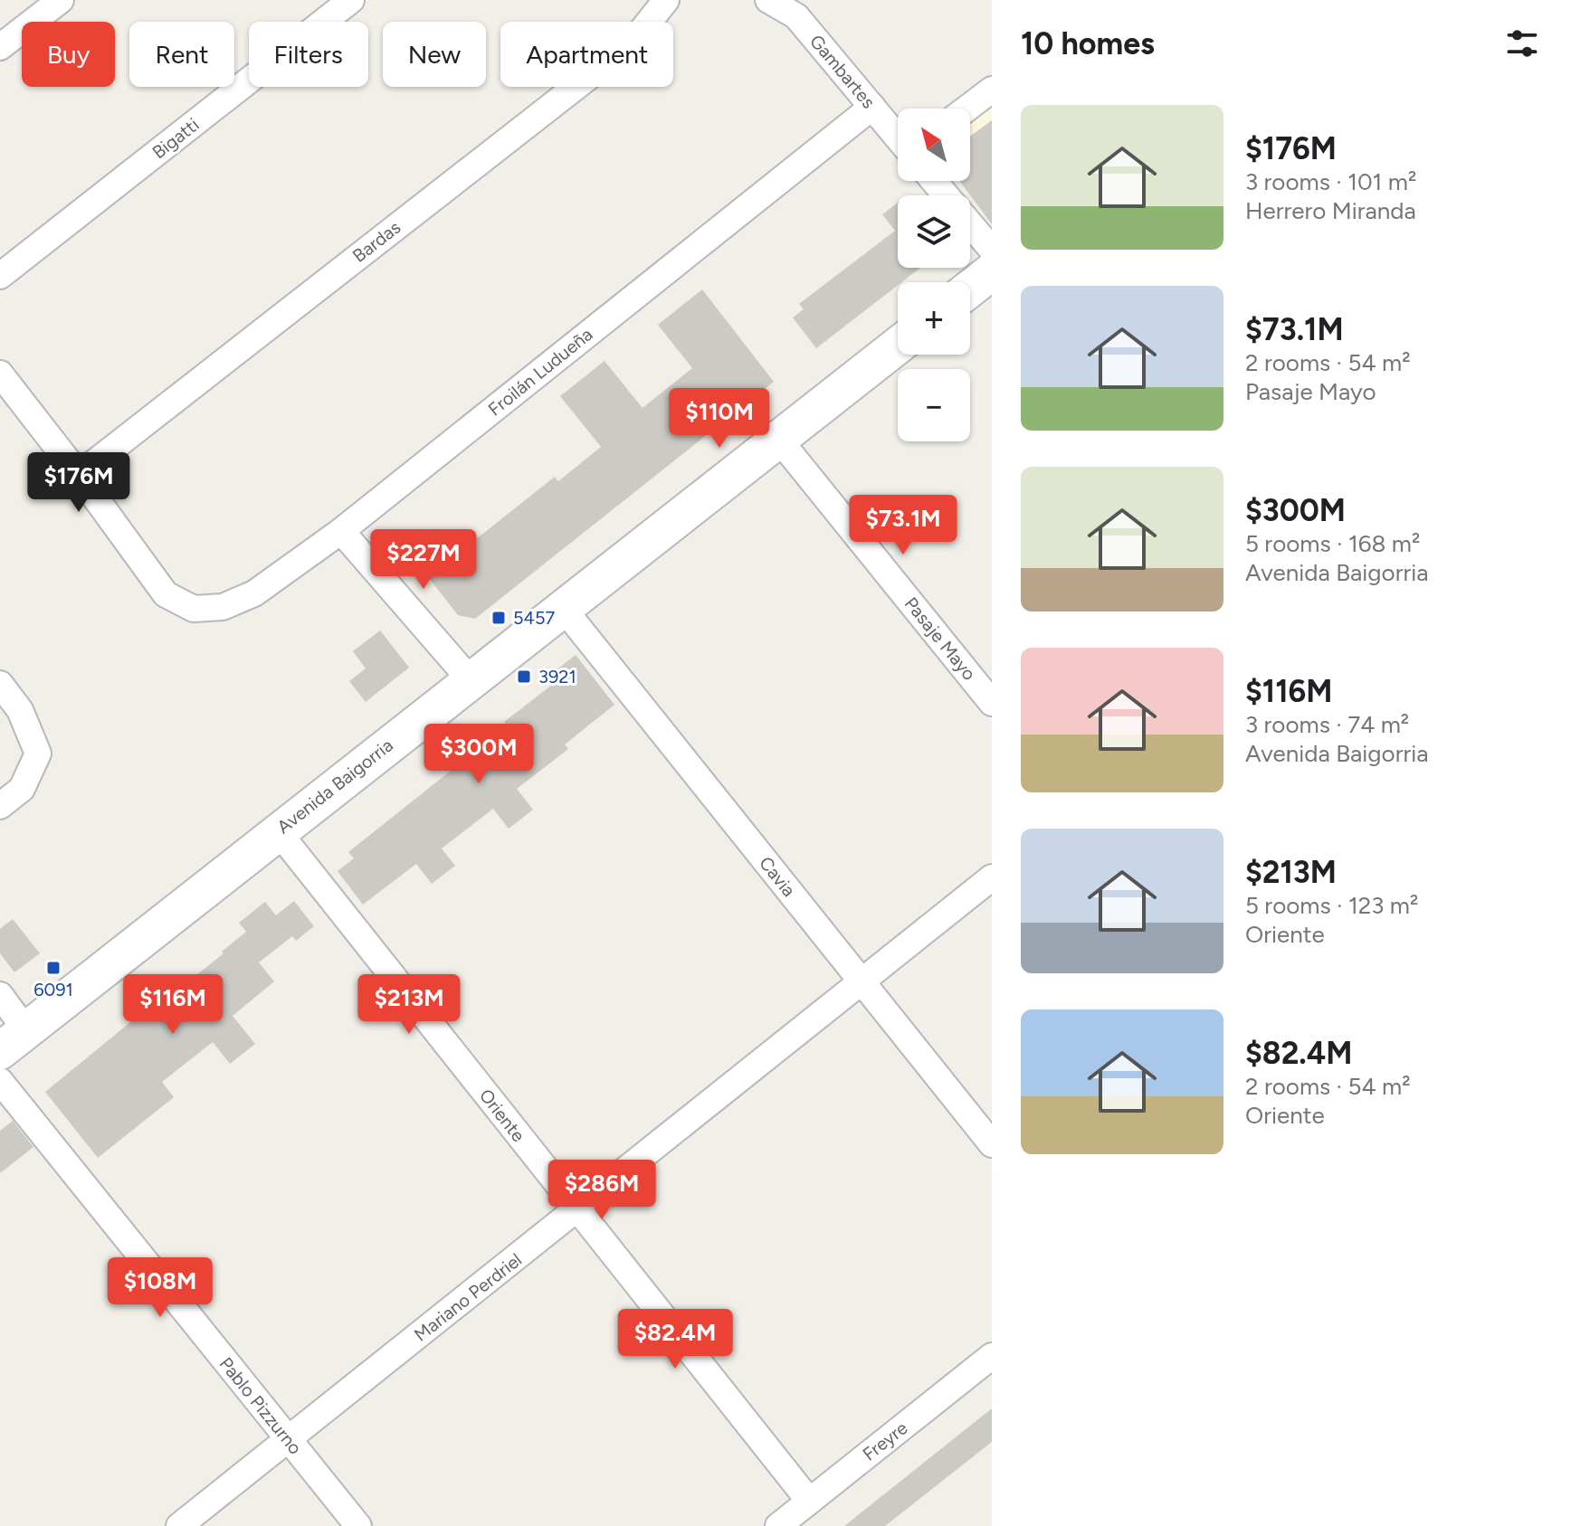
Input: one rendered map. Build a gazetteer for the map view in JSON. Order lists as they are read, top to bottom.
{
  "streets": {
    "main road": ["Avenida Baigorria"],
    "street": [
      "Gambartes",
      "Bigatti",
      "Bardas",
      "Froilán Ludueña",
      "Pasaje Mayo",
      "Cavia",
      "Oriente",
      "Mariano Perdriel",
      "Pablo Pizzurno",
      "Freyre"
    ]
  },
  "crossings": [
    ["Gambartes", "Froilán Ludueña"],
    ["Bardas", "Froilán Ludueña"],
    ["Pasaje Mayo", "Avenida Baigorria"],
    ["Avenida Baigorria", "Cavia"],
    ["Avenida Baigorria", "Oriente"],
    ["Cavia", "Mariano Perdriel"],
    ["Oriente", "Mariano Perdriel"],
    ["Oriente", "Freyre"],
    ["Mariano Perdriel", "Pablo Pizzurno"]
  ],
  "places": {
    "transit": ["5457", "3921", "6091"]
  },
  "north": "top left",
  "page": {
    "heading": "10 homes",
    "chip": [
      "Buy",
      "Rent",
      "Filters",
      "New",
      "Apartment"
    ],
    "list": [
      {
        "name": "$176M",
        "note": "3 rooms · 101 m² · Herrero Miranda"
      },
      {
        "name": "$73.1M",
        "note": "2 rooms · 54 m² · Pasaje Mayo"
      },
      {
        "name": "$300M",
        "note": "5 rooms · 168 m² · Avenida Baigorria"
      },
      {
        "name": "$116M",
        "note": "3 rooms · 74 m² · Avenida Baigorria"
      },
      {
        "name": "$213M",
        "note": "5 rooms · 123 m² · Oriente"
      },
      {
        "name": "$82.4M",
        "note": "2 rooms · 54 m² · Oriente"
      }
    ],
    "map_buttons": ["+", "−"],
    "price": [
      "$110M",
      "$176M",
      "$73.1M",
      "$227M",
      "$300M",
      "$116M",
      "$213M",
      "$286M",
      "$108M",
      "$82.4M"
    ]
  }
}
